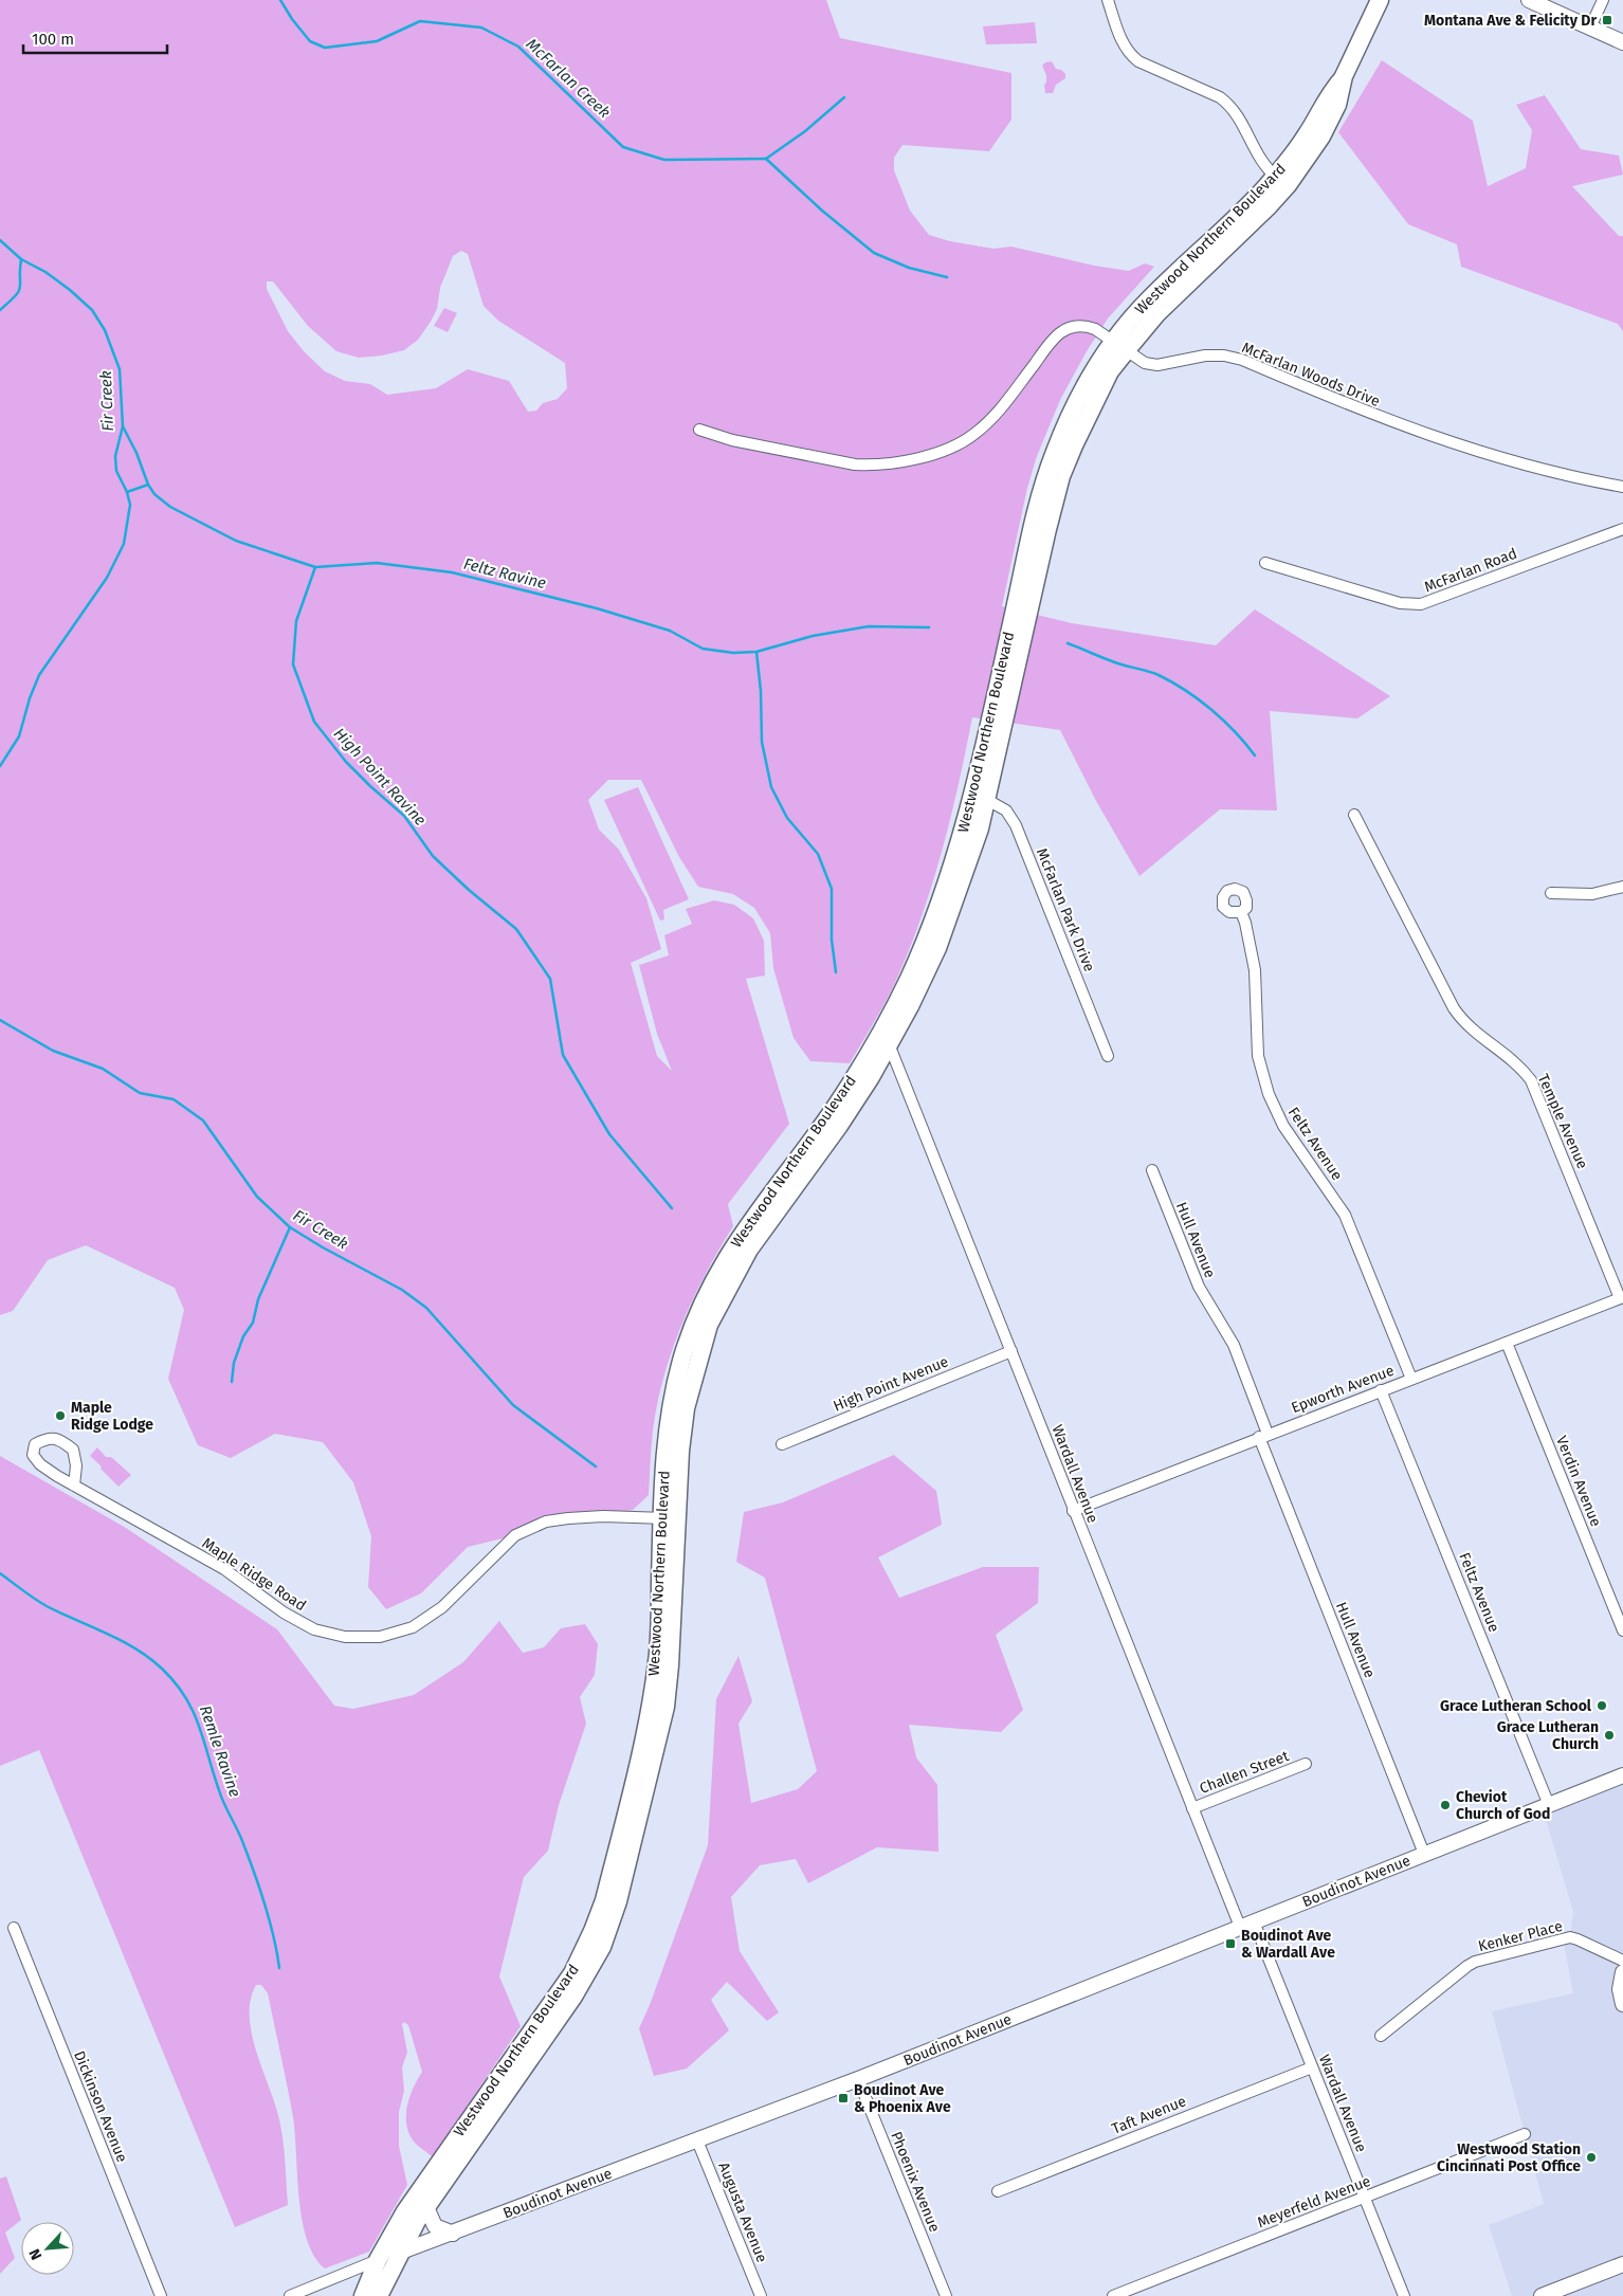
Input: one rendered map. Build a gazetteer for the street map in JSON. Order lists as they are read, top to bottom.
{
  "streets": {
    "main road": ["Westwood Northern Boulevard"],
    "street": [
      "McFarlan Woods Drive",
      "McFarlan Road",
      "McFarlan Park Drive",
      "Temple Avenue",
      "Feltz Avenue",
      "Hull Avenue",
      "High Point Avenue",
      "Epworth Avenue",
      "Wardall Avenue",
      "Verdin Avenue",
      "Maple Ridge Road",
      "Challen Street",
      "Boudinot Avenue",
      "Kenker Place",
      "Dickinson Avenue",
      "Taft Avenue",
      "Phoenix Avenue",
      "Meyerfeld Avenue",
      "Augusta Avenue"
    ]
  },
  "crossings": [
    ["Westwood Northern Boulevard", "McFarlan Woods Drive"],
    ["Westwood Northern Boulevard", "McFarlan Park Drive"],
    ["Westwood Northern Boulevard", "Wardall Avenue"],
    ["Westwood Northern Boulevard", "Maple Ridge Road"],
    ["Westwood Northern Boulevard", "Boudinot Avenue"],
    ["Temple Avenue", "Epworth Avenue"],
    ["Feltz Avenue", "Epworth Avenue"],
    ["Feltz Avenue", "Boudinot Avenue"],
    ["Hull Avenue", "Epworth Avenue"],
    ["Hull Avenue", "Boudinot Avenue"],
    ["High Point Avenue", "Wardall Avenue"],
    ["Epworth Avenue", "Wardall Avenue"],
    ["Epworth Avenue", "Verdin Avenue"],
    ["Wardall Avenue", "Challen Street"],
    ["Wardall Avenue", "Boudinot Avenue"],
    ["Wardall Avenue", "Taft Avenue"],
    ["Wardall Avenue", "Meyerfeld Avenue"],
    ["Boudinot Avenue", "Phoenix Avenue"],
    ["Boudinot Avenue", "Augusta Avenue"]
  ],
  "water": [
    "McFarlan Creek",
    "Fir Creek",
    "Feltz Ravine",
    "High Point Ravine",
    "Remle Ravine"
  ],
  "places": {
    "transit": ["Montana Ave & Felicity Dr", "Boudinot Ave & Wardall Ave", "Boudinot Ave & Phoenix Ave"],
    "other": [
      "Maple Ridge Lodge",
      "Grace Lutheran School",
      "Grace Lutheran Church",
      "Cheviot Church of God",
      "Westwood Station Cincinnati Post Office"
    ]
  },
  "scale_bar": "100 m",
  "north": "bottom left"
}
